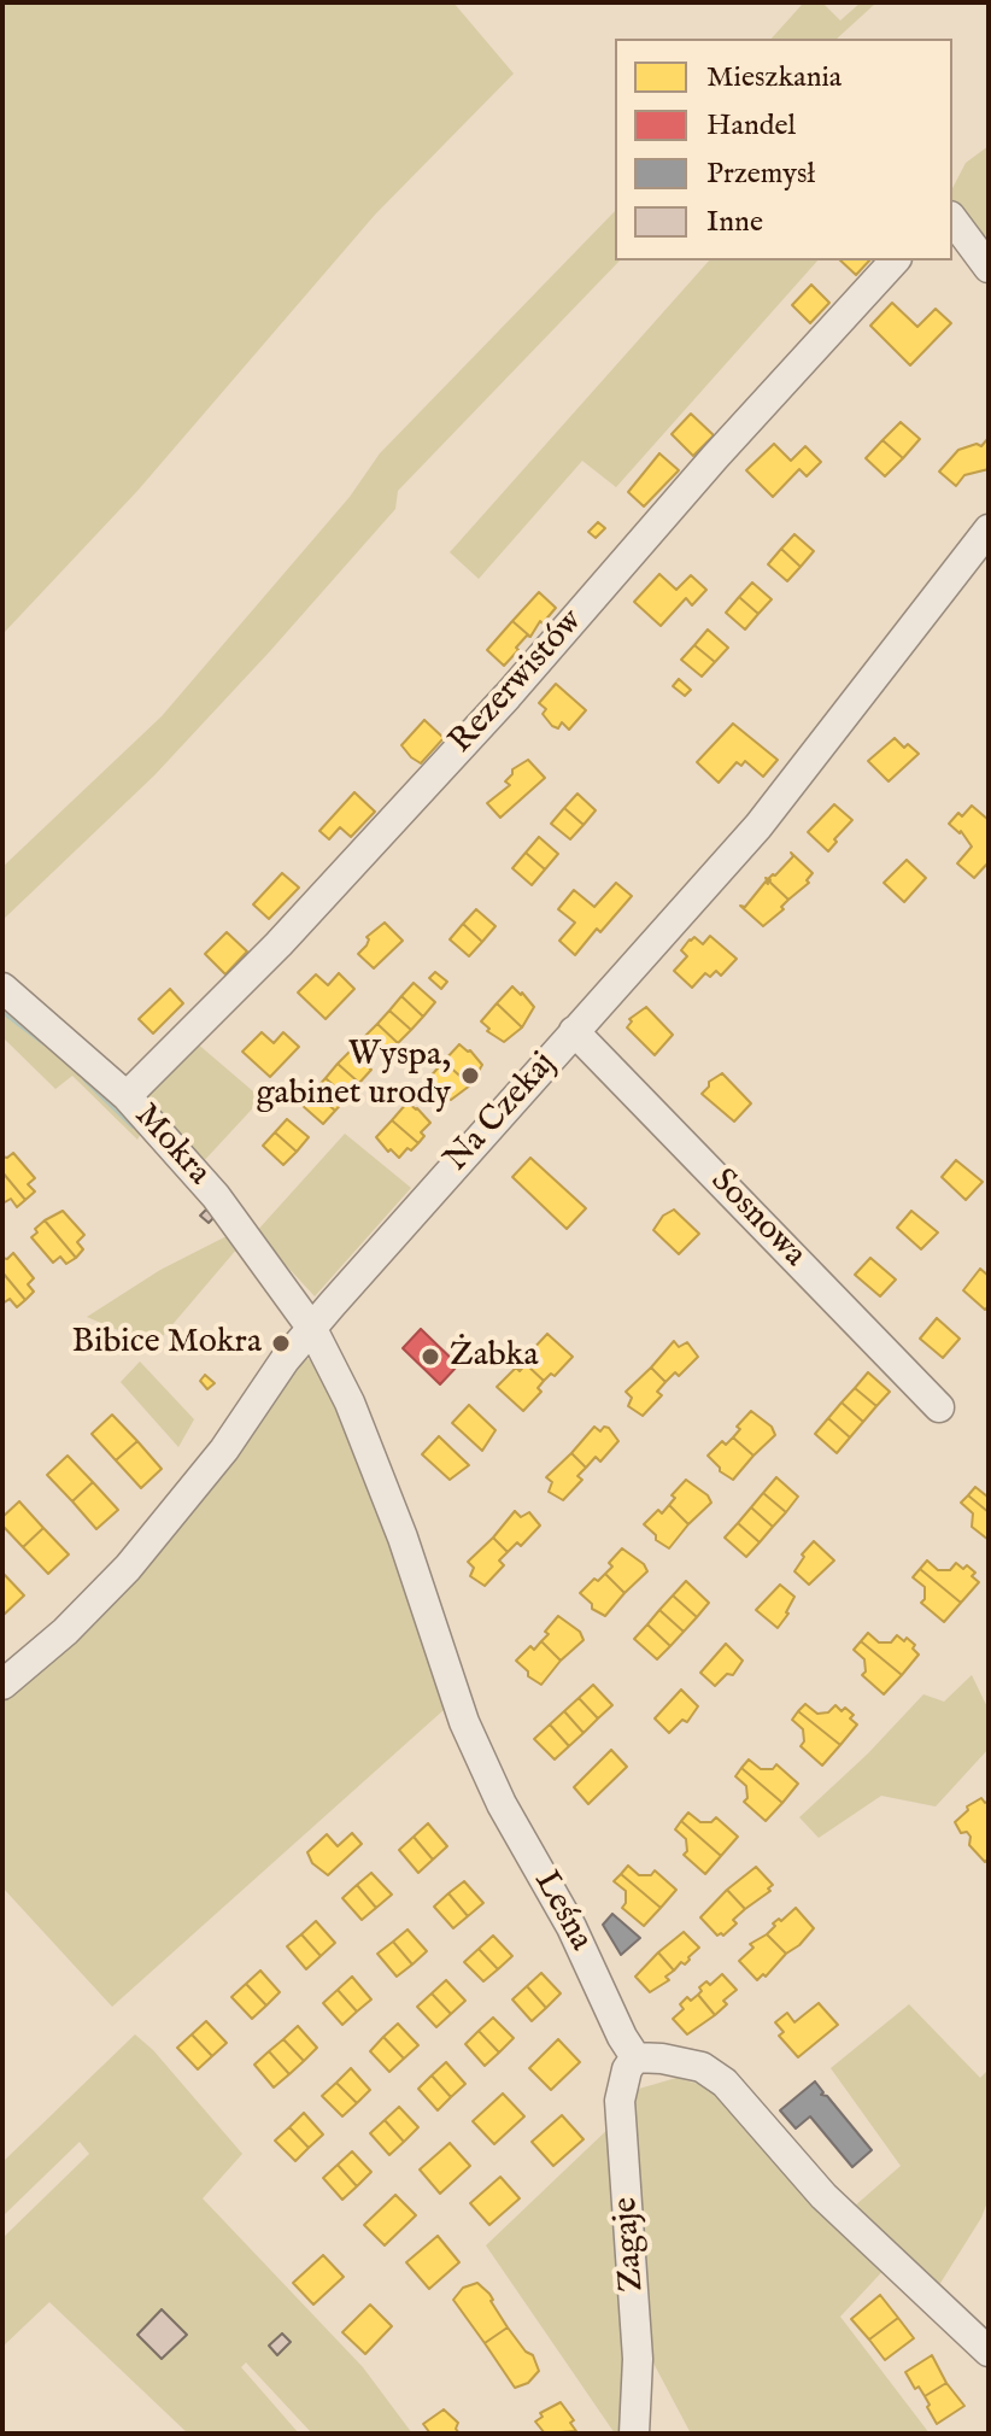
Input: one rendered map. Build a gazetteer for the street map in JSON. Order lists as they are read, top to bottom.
{
  "streets": {
    "street": [
      "Rezerwistów",
      "Na Czekaj",
      "Mokra",
      "Sosnowa",
      "Leśna",
      "Zagaje"
    ]
  },
  "crossings": [
    ["Rezerwistów", "Mokra"],
    ["Na Czekaj", "Mokra"],
    ["Na Czekaj", "Sosnowa"],
    ["Na Czekaj", "Leśna"],
    ["Mokra", "Leśna"],
    ["Leśna", "Zagaje"]
  ],
  "places": ["Wyspa, gabinet urody", "Bibice Mokra", "Żabka"],
  "legend": [
    "Mieszkania",
    "Handel",
    "Przemysł",
    "Inne"
  ]
}
